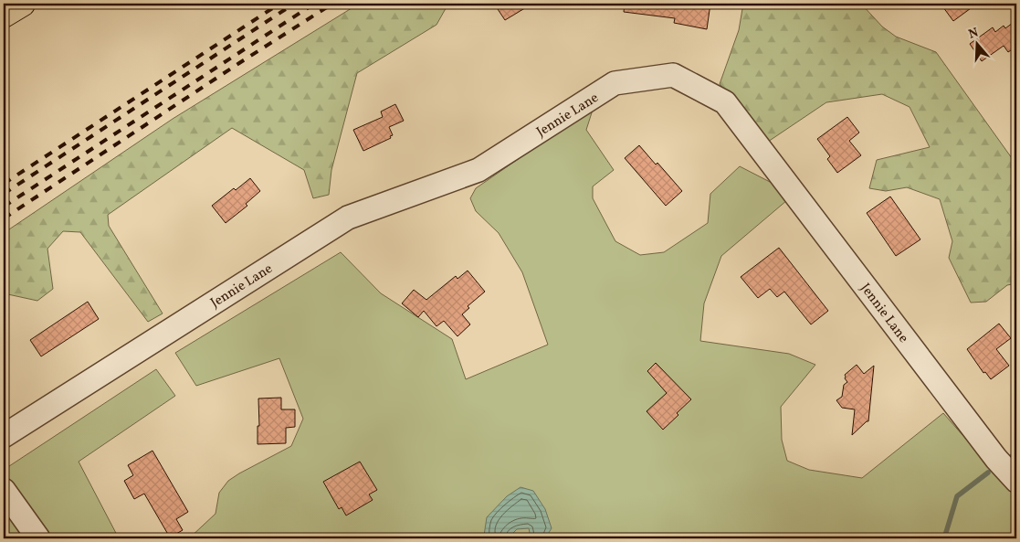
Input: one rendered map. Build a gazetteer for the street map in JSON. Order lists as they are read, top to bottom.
{
  "streets": {
    "street": ["Jennie Lane"]
  },
  "north": "top"
}
